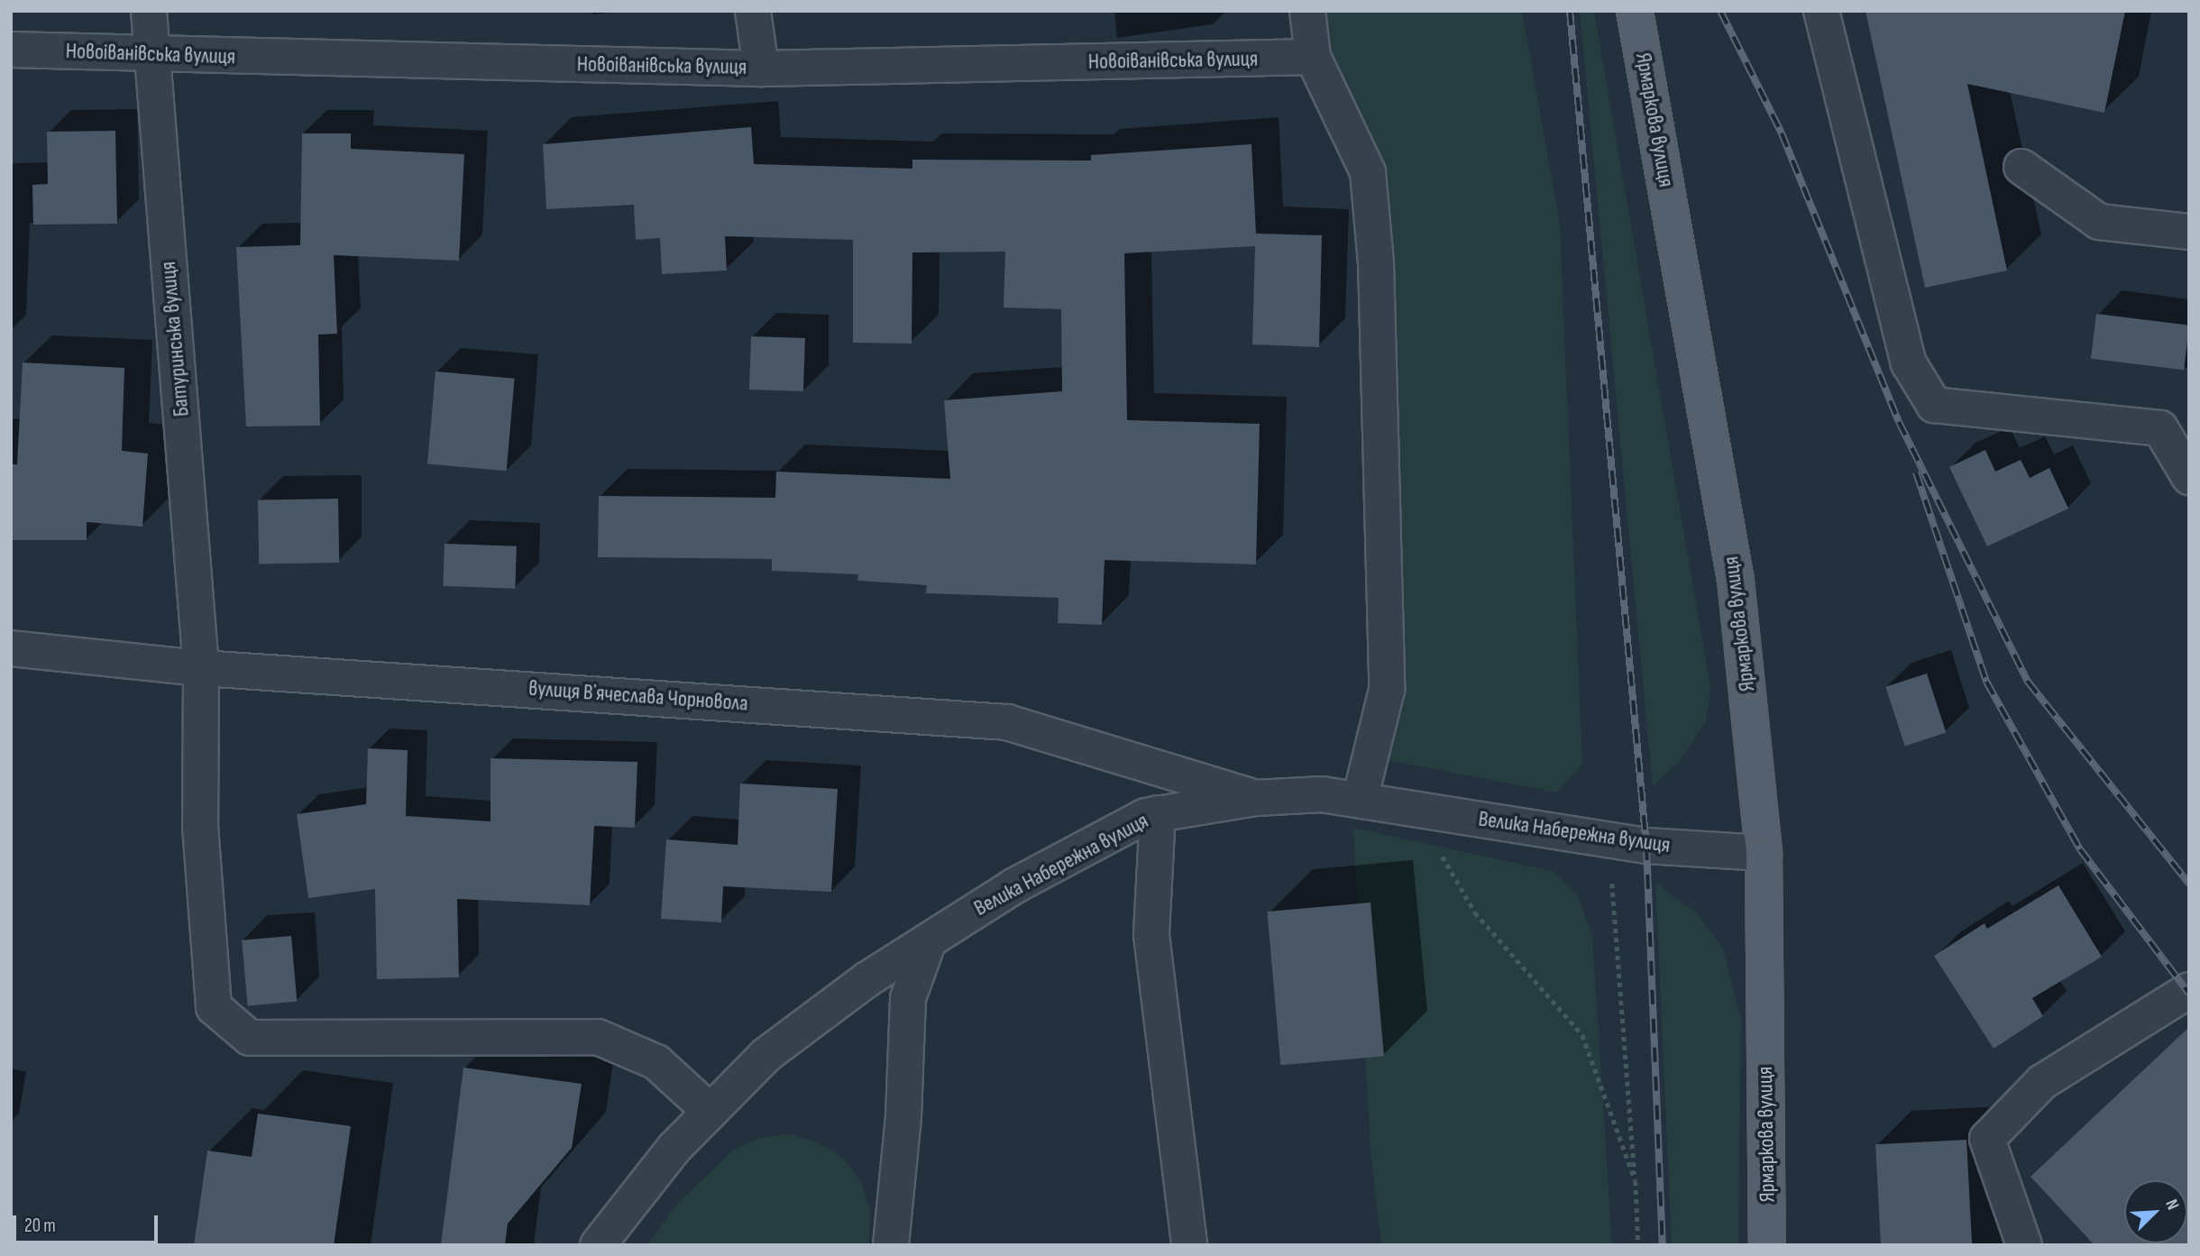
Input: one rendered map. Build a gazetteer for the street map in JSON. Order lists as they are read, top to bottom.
{
  "streets": {
    "main road": ["Ярмаркова вулиця"],
    "street": [
      "Новоіванівська вулиця",
      "Батуринська вулиця",
      "вулиця Вʼячеслава Чорновола",
      "Велика Набережна вулиця"
    ]
  },
  "crossings": [
    ["Новоіванівська вулиця", "Батуринська вулиця"],
    ["Ярмаркова вулиця", "Велика Набережна вулиця"],
    ["Батуринська вулиця", "вулиця Вʼячеслава Чорновола"],
    ["Батуринська вулиця", "Велика Набережна вулиця"],
    ["вулиця Вʼячеслава Чорновола", "Велика Набережна вулиця"]
  ],
  "scale_bar": "20 m",
  "north": "top right"
}
